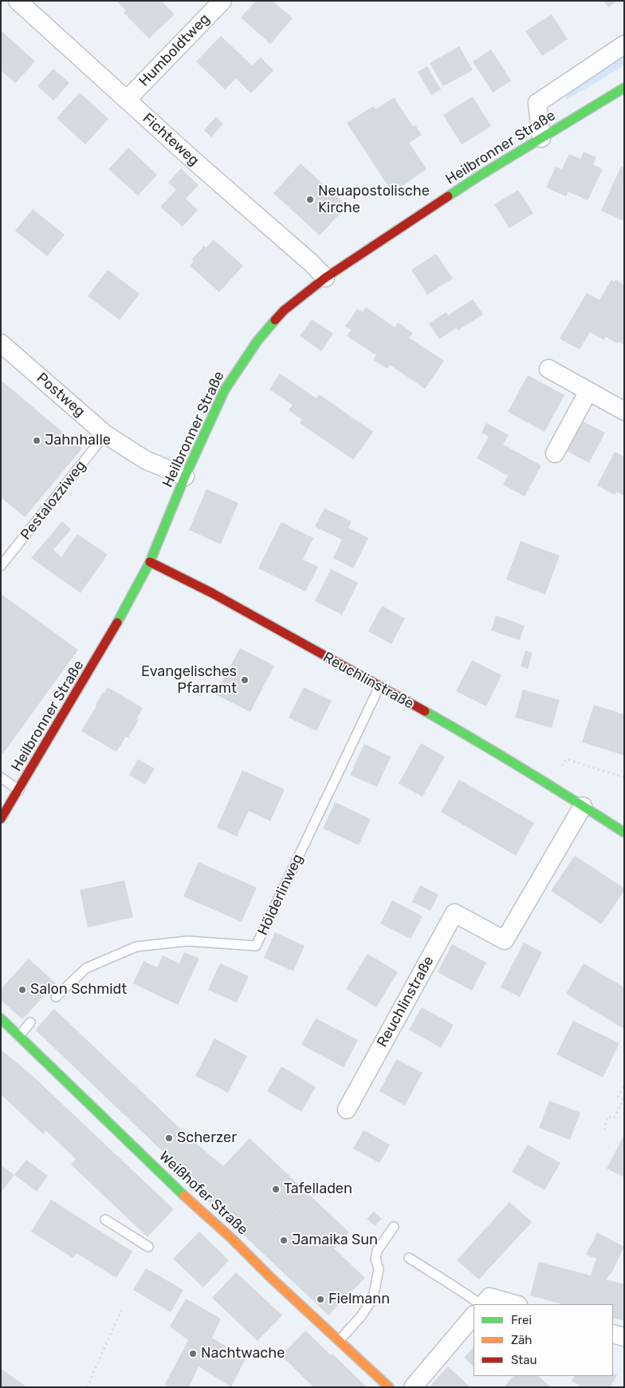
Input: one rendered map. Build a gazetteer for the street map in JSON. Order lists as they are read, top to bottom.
{
  "streets": {
    "street": [
      "Humboldtweg",
      "Fichteweg",
      "Heilbronner Straße",
      "Postweg",
      "Reuchlinstraße",
      "Weißhofer Straße"
    ],
    "lane": ["Pestalozziweg", "Hölderlinweg"]
  },
  "crossings": [
    ["Humboldtweg", "Fichteweg"],
    ["Fichteweg", "Heilbronner Straße"],
    ["Heilbronner Straße", "Postweg"],
    ["Heilbronner Straße", "Reuchlinstraße"],
    ["Postweg", "Pestalozziweg"],
    ["Reuchlinstraße", "Hölderlinweg"]
  ],
  "places": [
    "Neuapostolische Kirche",
    "Jahnhalle",
    "Evangelisches Pfarramt",
    "Salon Schmidt",
    "Scherzer",
    "Tafelladen",
    "Jamaika Sun",
    "Fielmann",
    "Nachtwache"
  ],
  "legend": ["Frei", "Zäh", "Stau"]
}
